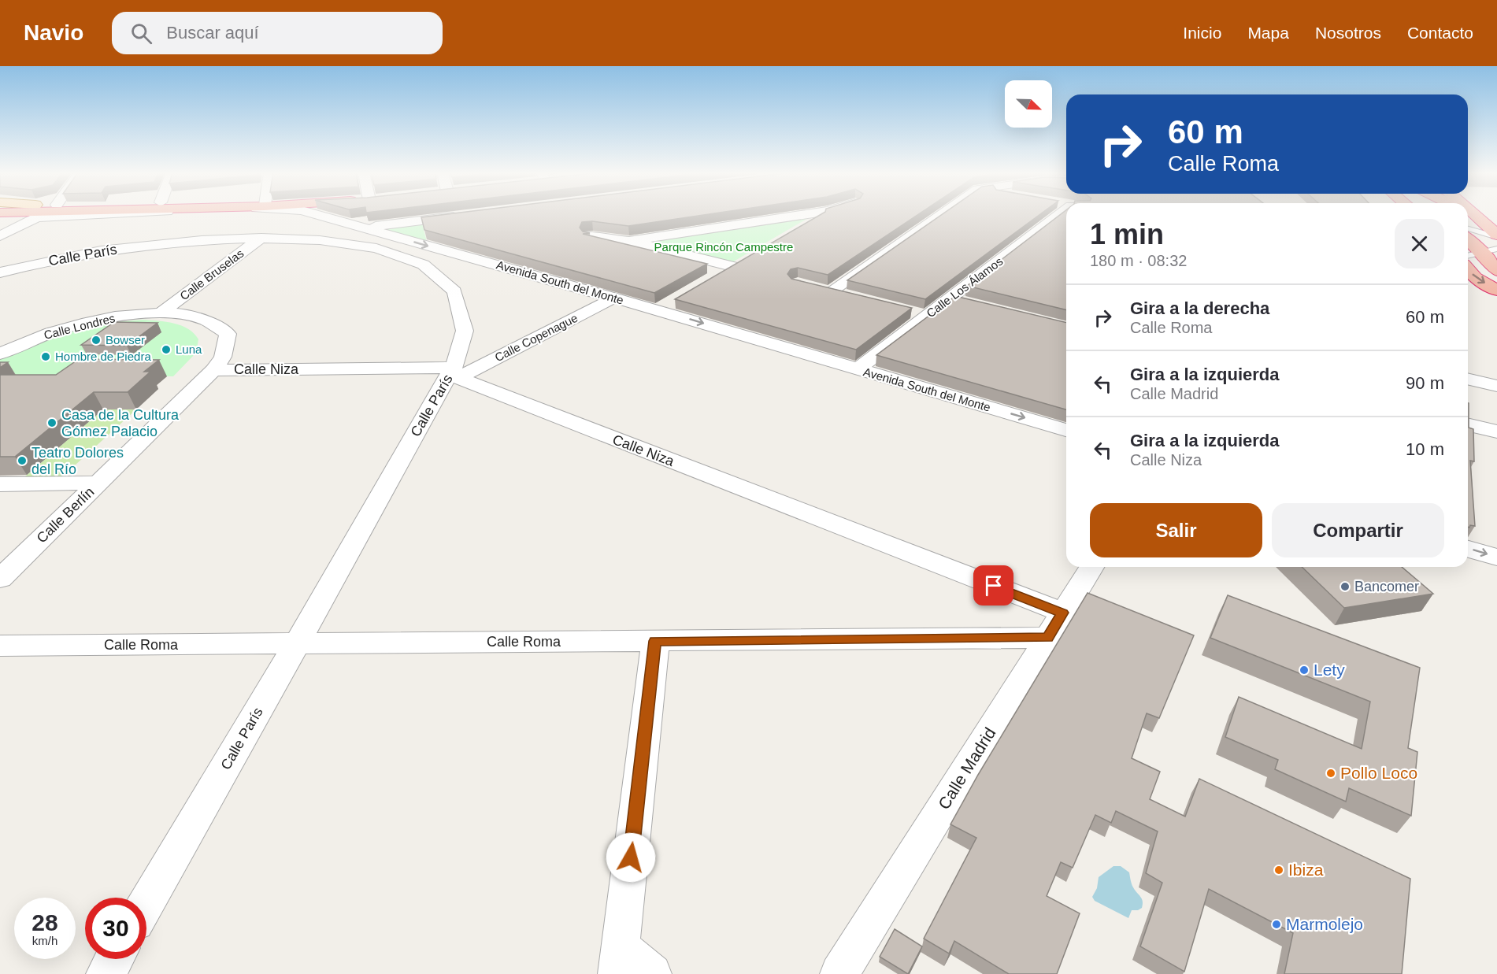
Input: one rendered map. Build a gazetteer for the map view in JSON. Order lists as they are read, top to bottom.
{
  "streets": {
    "street": [
      "Calle París",
      "Calle Bruselas",
      "Avenida South del Monte",
      "Calle Los Álamos",
      "Calle Londres",
      "Calle Copenague",
      "Calle Niza",
      "Calle Berlín",
      "Calle Roma",
      "Calle Madrid"
    ]
  },
  "crossings": [
    ["Calle París", "Calle Bruselas"],
    ["Calle París", "Calle Copenague"],
    ["Calle París", "Calle Niza"],
    ["Calle París", "Calle Roma"],
    ["Calle Bruselas", "Calle Londres"],
    ["Calle Bruselas", "Calle Berlín"],
    ["Avenida South del Monte", "Calle Los Álamos"],
    ["Avenida South del Monte", "Calle Copenague"],
    ["Calle Londres", "Calle Berlín"],
    ["Calle Copenague", "Calle Niza"],
    ["Calle Niza", "Calle Berlín"],
    ["Calle Niza", "Calle Roma"],
    ["Calle Niza", "Calle Madrid"],
    ["Calle Roma", "Calle Madrid"]
  ],
  "parks": ["Parque Rincón Campestre"],
  "places": [
    "Bowser",
    "Luna",
    "Hombre de Piedra",
    "Casa de la Cultura Gómez Palacio",
    "Teatro Dolores del Río",
    "Bancomer",
    "Lety",
    "Pollo Loco",
    "Ibiza",
    "Marmolejo"
  ],
  "north": "bottom right",
  "page": {
    "header": "Navio",
    "search": "Buscar aquí",
    "nav": [
      "Inicio",
      "Mapa",
      "Nosotros",
      "Contacto"
    ],
    "turn": ["60 m", "Calle Roma"],
    "heading": ["1 min", "180 m · 08:32"],
    "list": [
      {
        "name": "Gira a la derecha",
        "note": "Calle Roma",
        "value": "60 m"
      },
      {
        "name": "Gira a la izquierda",
        "note": "Calle Madrid",
        "value": "90 m"
      },
      {
        "name": "Gira a la izquierda",
        "note": "Calle Niza",
        "value": "10 m"
      }
    ],
    "buttons": ["Salir", "Compartir"],
    "speed": "28 km/h",
    "limit": "30"
  }
}
